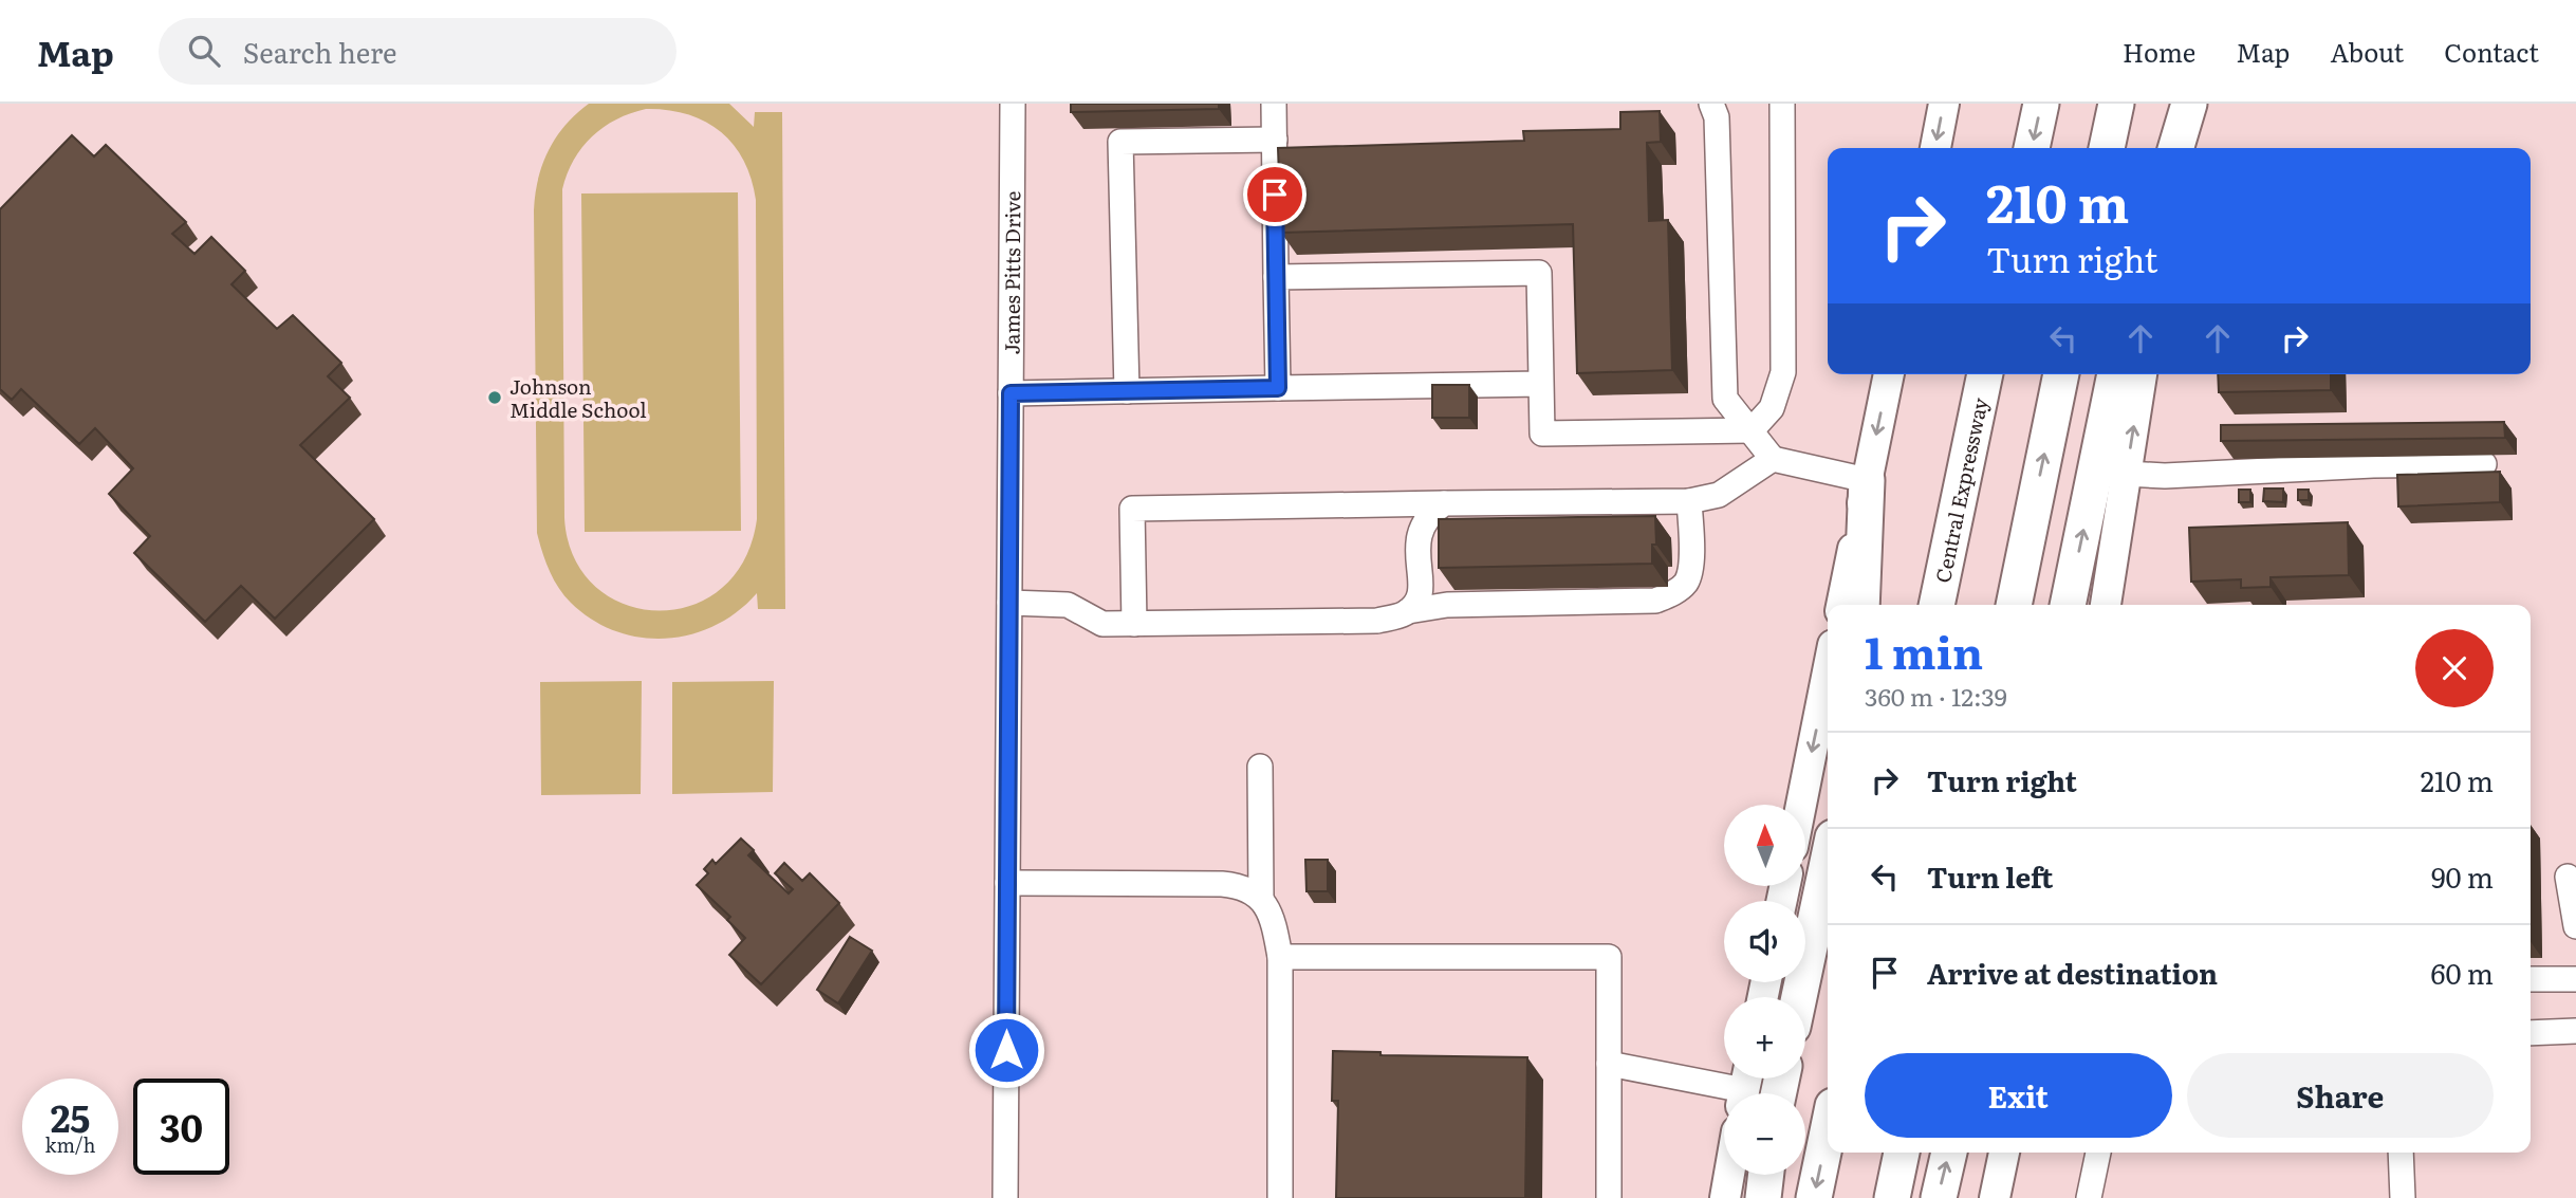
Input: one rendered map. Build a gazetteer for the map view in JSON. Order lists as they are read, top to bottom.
{
  "streets": {
    "highway": ["Central Expressway"],
    "street": ["James Pitts Drive"]
  },
  "places": ["Johnson Middle School"],
  "north": "top",
  "page": {
    "header": "Map",
    "search": "Search here",
    "nav": [
      "Home",
      "Map",
      "About",
      "Contact"
    ],
    "turn": ["210 m", "Turn right"],
    "heading": ["1 min", "360 m · 12:39"],
    "list": [
      {
        "name": "Turn right",
        "value": "210 m"
      },
      {
        "name": "Turn left",
        "value": "90 m"
      },
      {
        "name": "Arrive at destination",
        "value": "60 m"
      }
    ],
    "map_buttons": ["+", "−"],
    "buttons": ["Exit", "Share"],
    "speed": "25 km/h",
    "limit": "30"
  }
}
